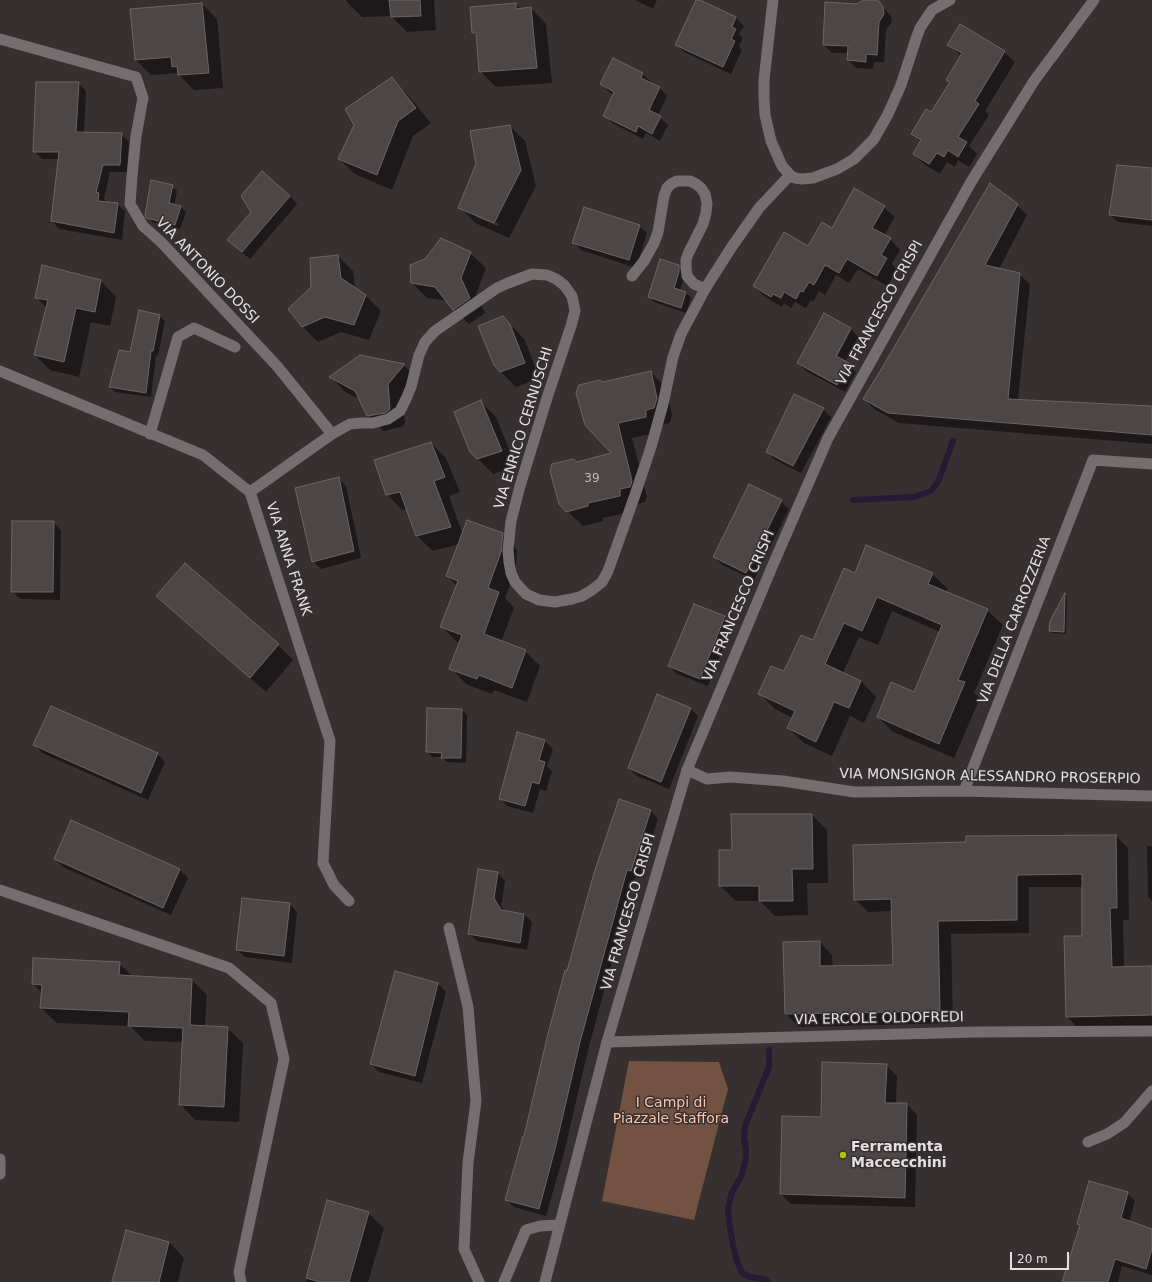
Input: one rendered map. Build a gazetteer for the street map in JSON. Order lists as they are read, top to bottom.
{
  "streets": {
    "street": [
      "VIA ANTONIO DOSSI",
      "VIA FRANCESCO CRISPI",
      "VIA ENRICO CERNUSCHI",
      "VIA ANNA FRANK",
      "VIA DELLA CARROZZERIA",
      "VIA MONSIGNOR ALESSANDRO PROSERPIO",
      "VIA ERCOLE OLDOFREDI"
    ]
  },
  "crossings": [
    ["VIA ANTONIO DOSSI", "VIA ENRICO CERNUSCHI"],
    ["VIA FRANCESCO CRISPI", "VIA MONSIGNOR ALESSANDRO PROSERPIO"],
    ["VIA FRANCESCO CRISPI", "VIA ERCOLE OLDOFREDI"],
    ["VIA ENRICO CERNUSCHI", "VIA ANNA FRANK"],
    ["VIA DELLA CARROZZERIA", "VIA MONSIGNOR ALESSANDRO PROSERPIO"]
  ],
  "parks": ["I Campi di Piazzale Staffora"],
  "places": ["Ferramenta Maccecchini"],
  "house_numbers": ["39"],
  "scale_bar": "20 m"
}
